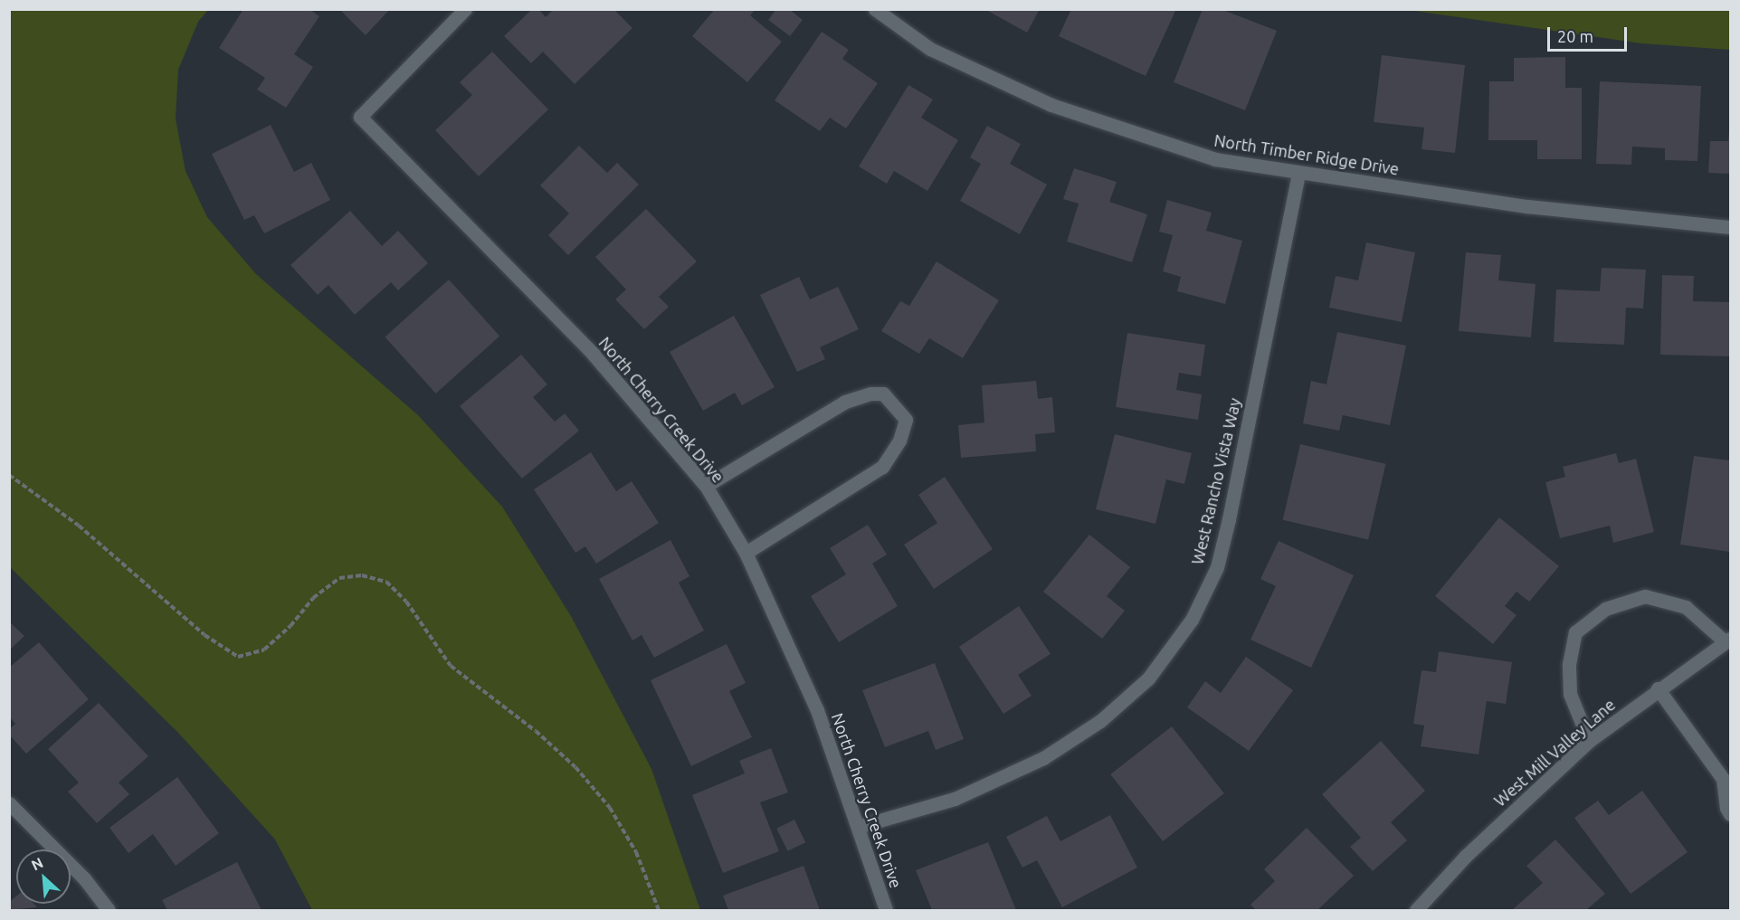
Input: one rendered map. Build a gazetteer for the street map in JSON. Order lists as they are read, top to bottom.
{
  "streets": {
    "street": [
      "North Timber Ridge Drive",
      "North Cherry Creek Drive",
      "West Rancho Vista Way",
      "West Mill Valley Lane"
    ]
  },
  "crossings": [
    ["North Timber Ridge Drive", "West Rancho Vista Way"],
    ["North Cherry Creek Drive", "West Rancho Vista Way"]
  ],
  "scale_bar": "20 m",
  "north": "top left"
}
